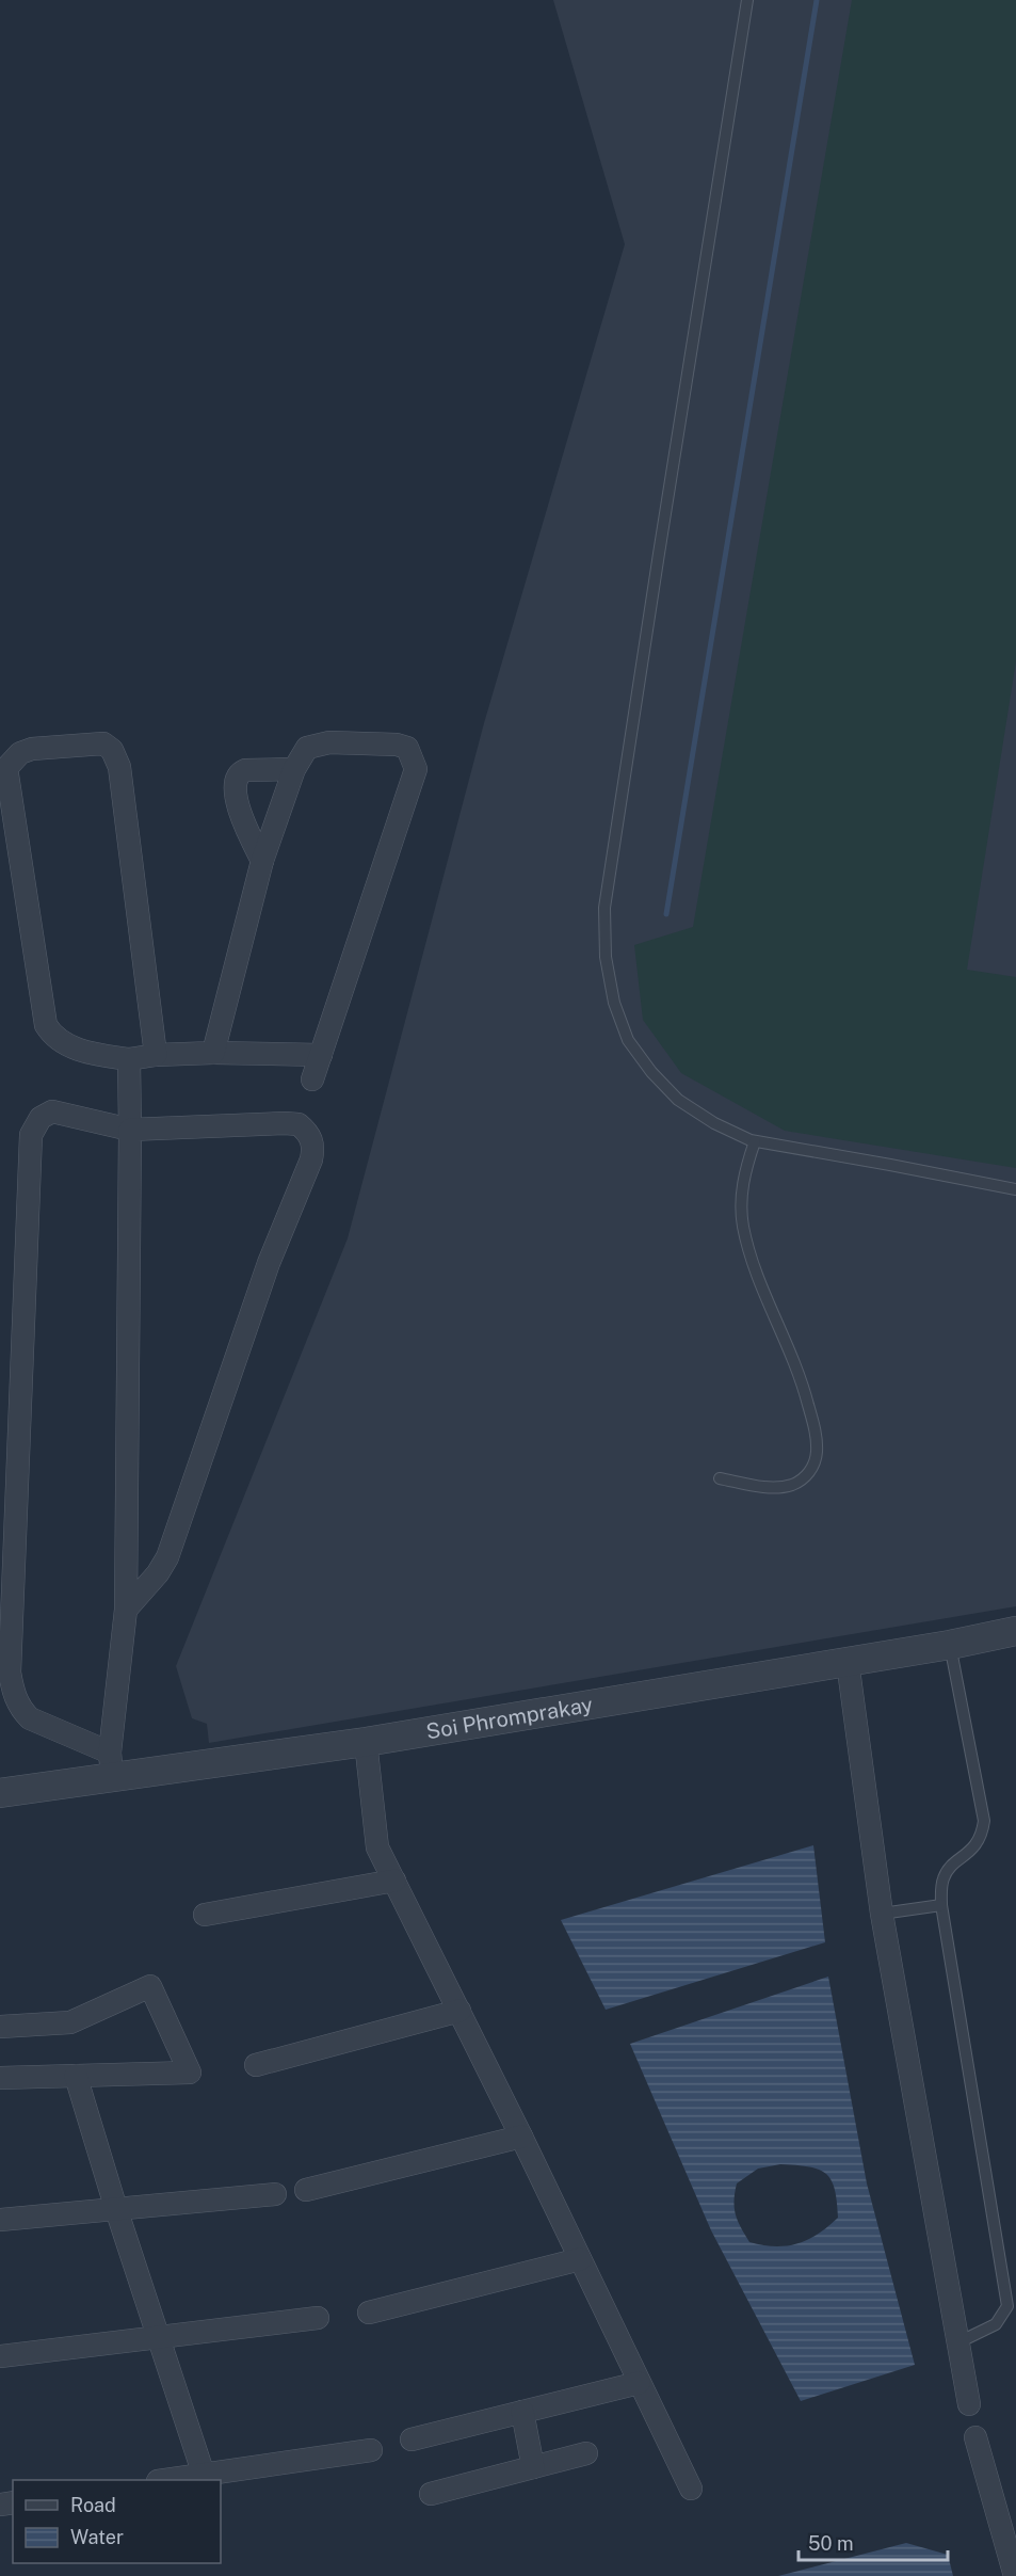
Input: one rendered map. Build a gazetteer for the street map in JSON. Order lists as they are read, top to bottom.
{
  "streets": {
    "street": ["Soi Phromprakay"]
  },
  "legend": ["Road", "Water"],
  "scale_bar": "50 m"
}
